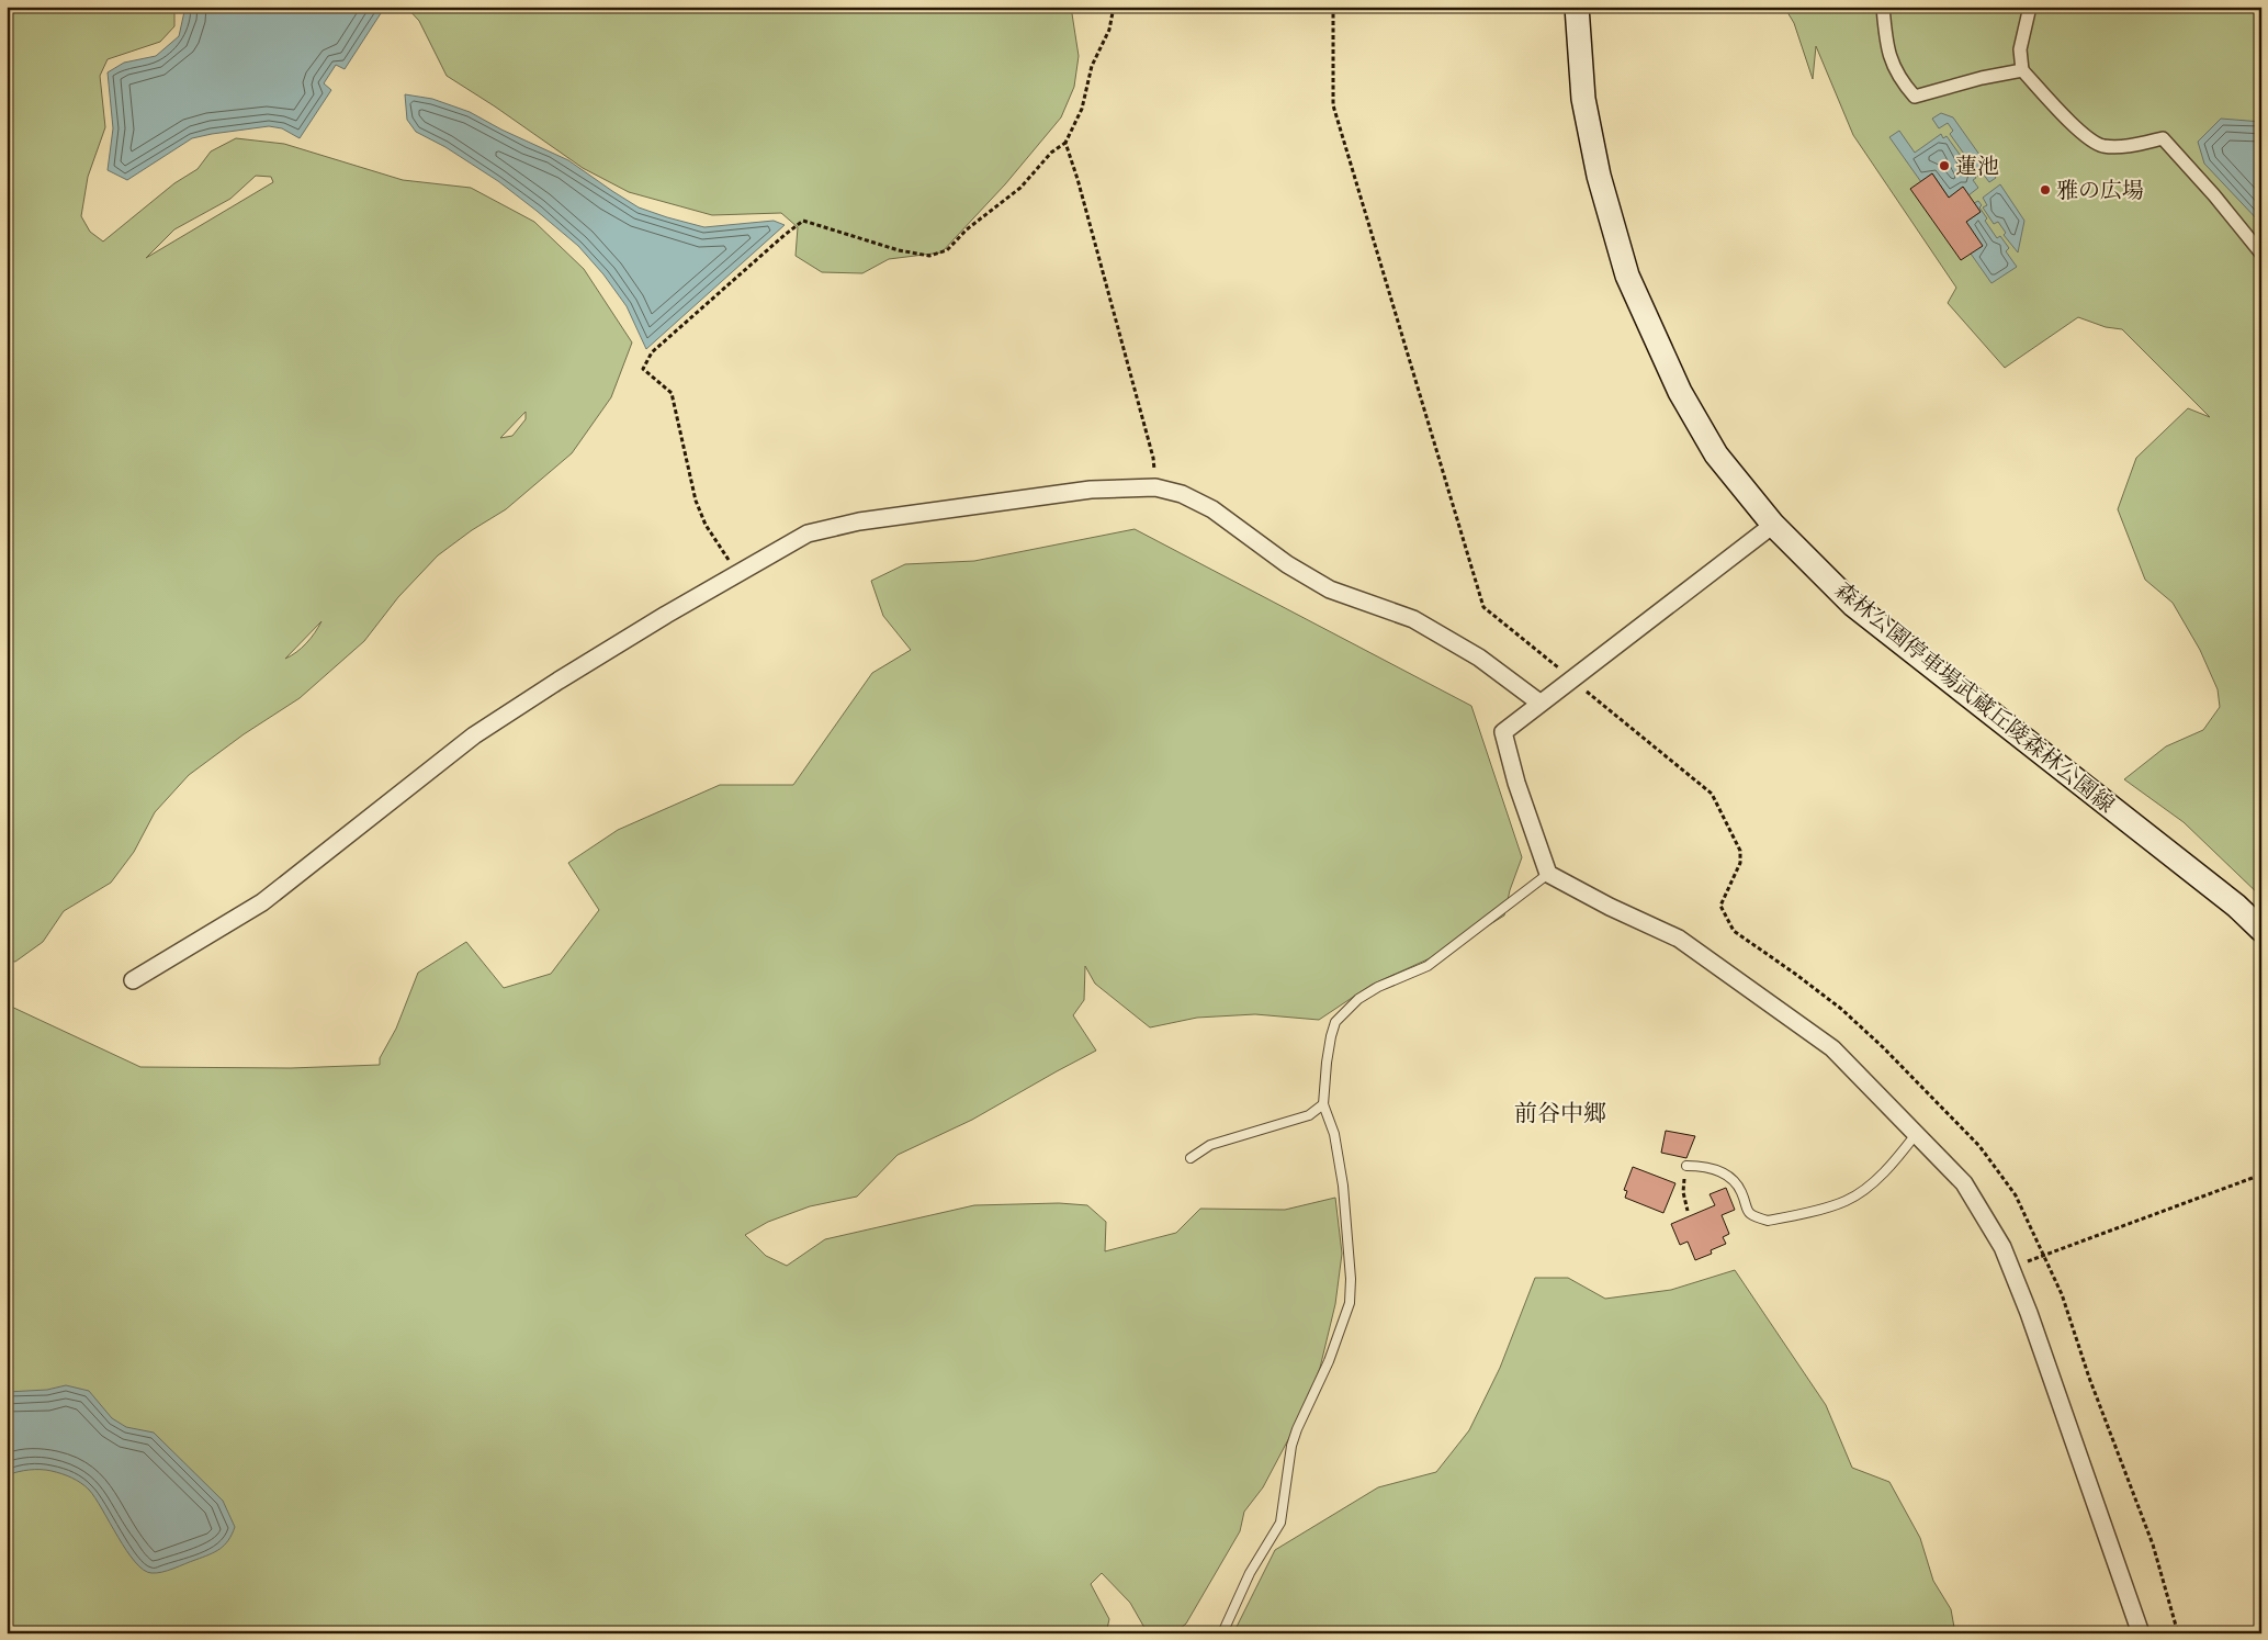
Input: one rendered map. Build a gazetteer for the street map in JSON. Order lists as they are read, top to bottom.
{
  "streets": {
    "main road": ["森林公園停車場武蔵丘陵森林公園線"]
  },
  "districts": ["前谷中郷"],
  "places": ["蓮池", "雅の広場"]
}
